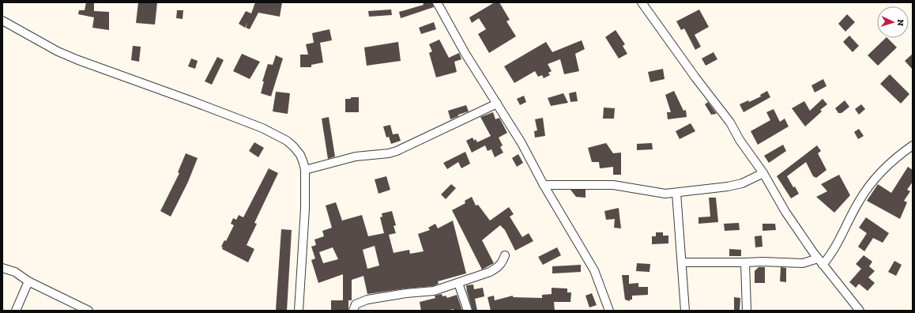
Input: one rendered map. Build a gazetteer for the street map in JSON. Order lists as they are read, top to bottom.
{
  "north": "right"
}
